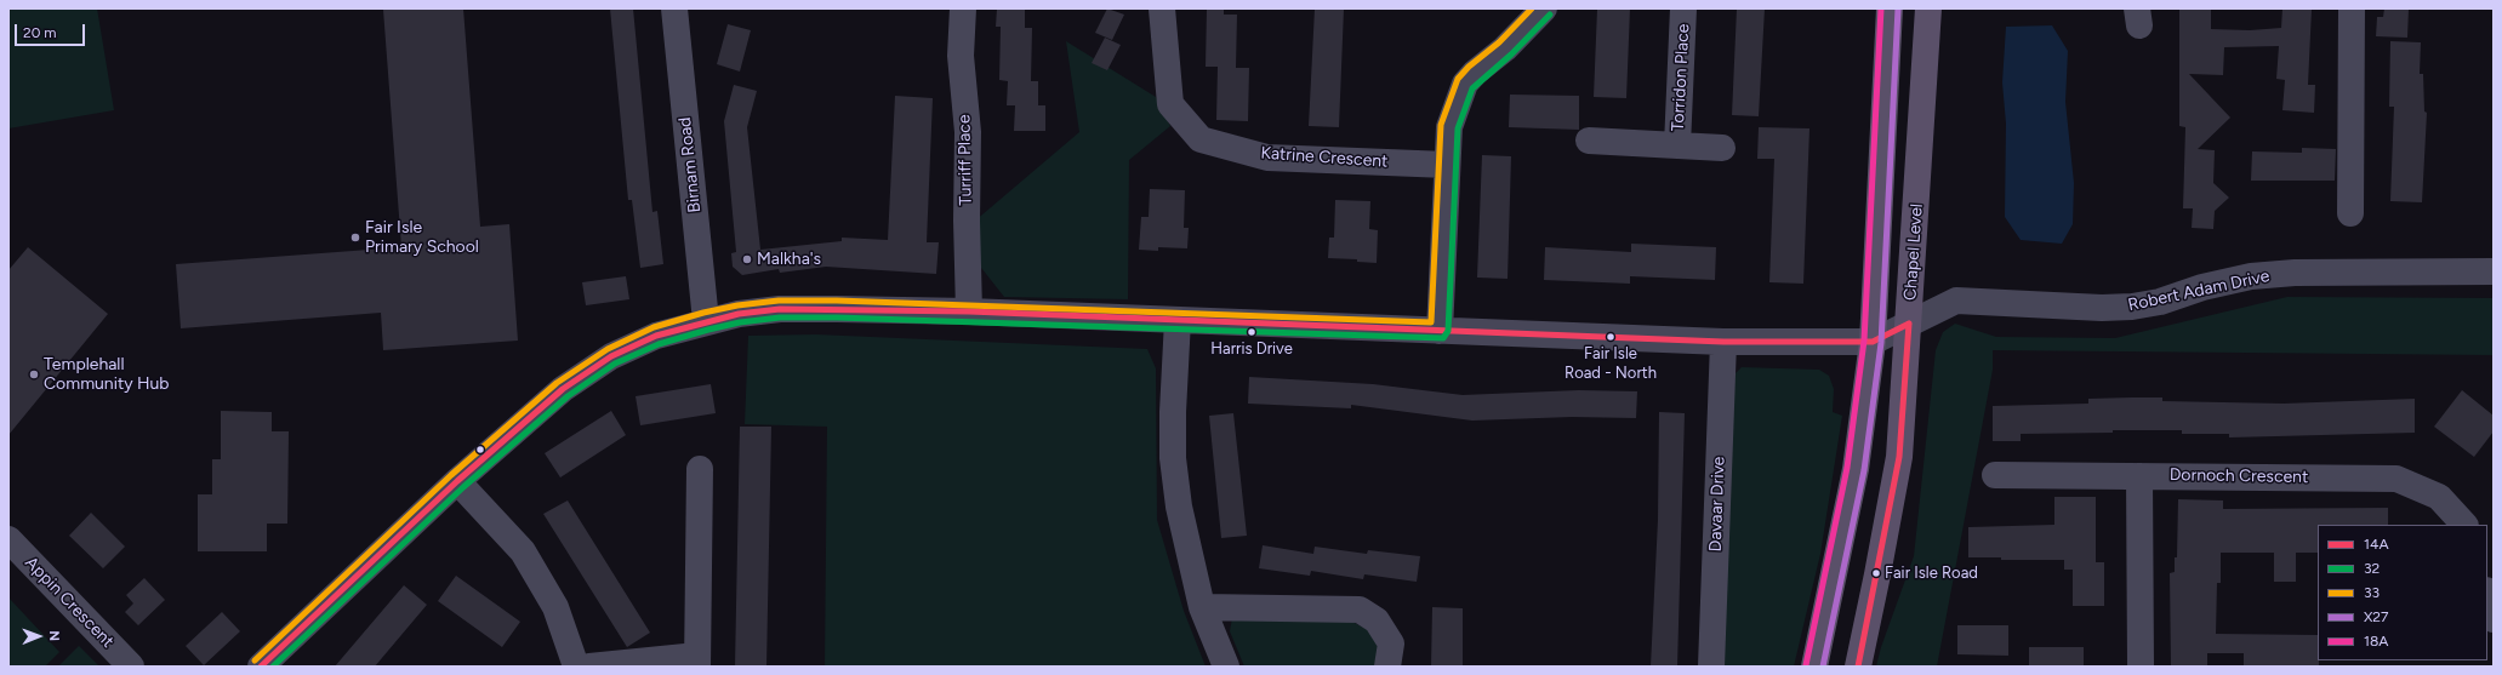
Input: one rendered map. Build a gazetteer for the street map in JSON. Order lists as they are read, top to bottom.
{
  "streets": {
    "main road": ["Chapel Level"],
    "street": [
      "Torridon Place",
      "Katrine Crescent",
      "Turriff Place",
      "Birnam Road",
      "Robert Adam Drive",
      "Dornoch Crescent",
      "Davaar Drive",
      "Appin Crescent"
    ]
  },
  "crossings": [
    ["Chapel Level", "Robert Adam Drive"]
  ],
  "places": [
    "Fair Isle Primary School",
    "Malkha's",
    "Harris Drive",
    "Fair Isle Road - North",
    "Templehall Community Hub",
    "Fair Isle Road"
  ],
  "lines": [
    "transit line 33",
    "transit line X27",
    "transit line 18A",
    "transit line 32",
    "transit line 14A"
  ],
  "legend": [
    "14A",
    "32",
    "33",
    "X27",
    "18A"
  ],
  "scale_bar": "20 m",
  "north": "right"
}
